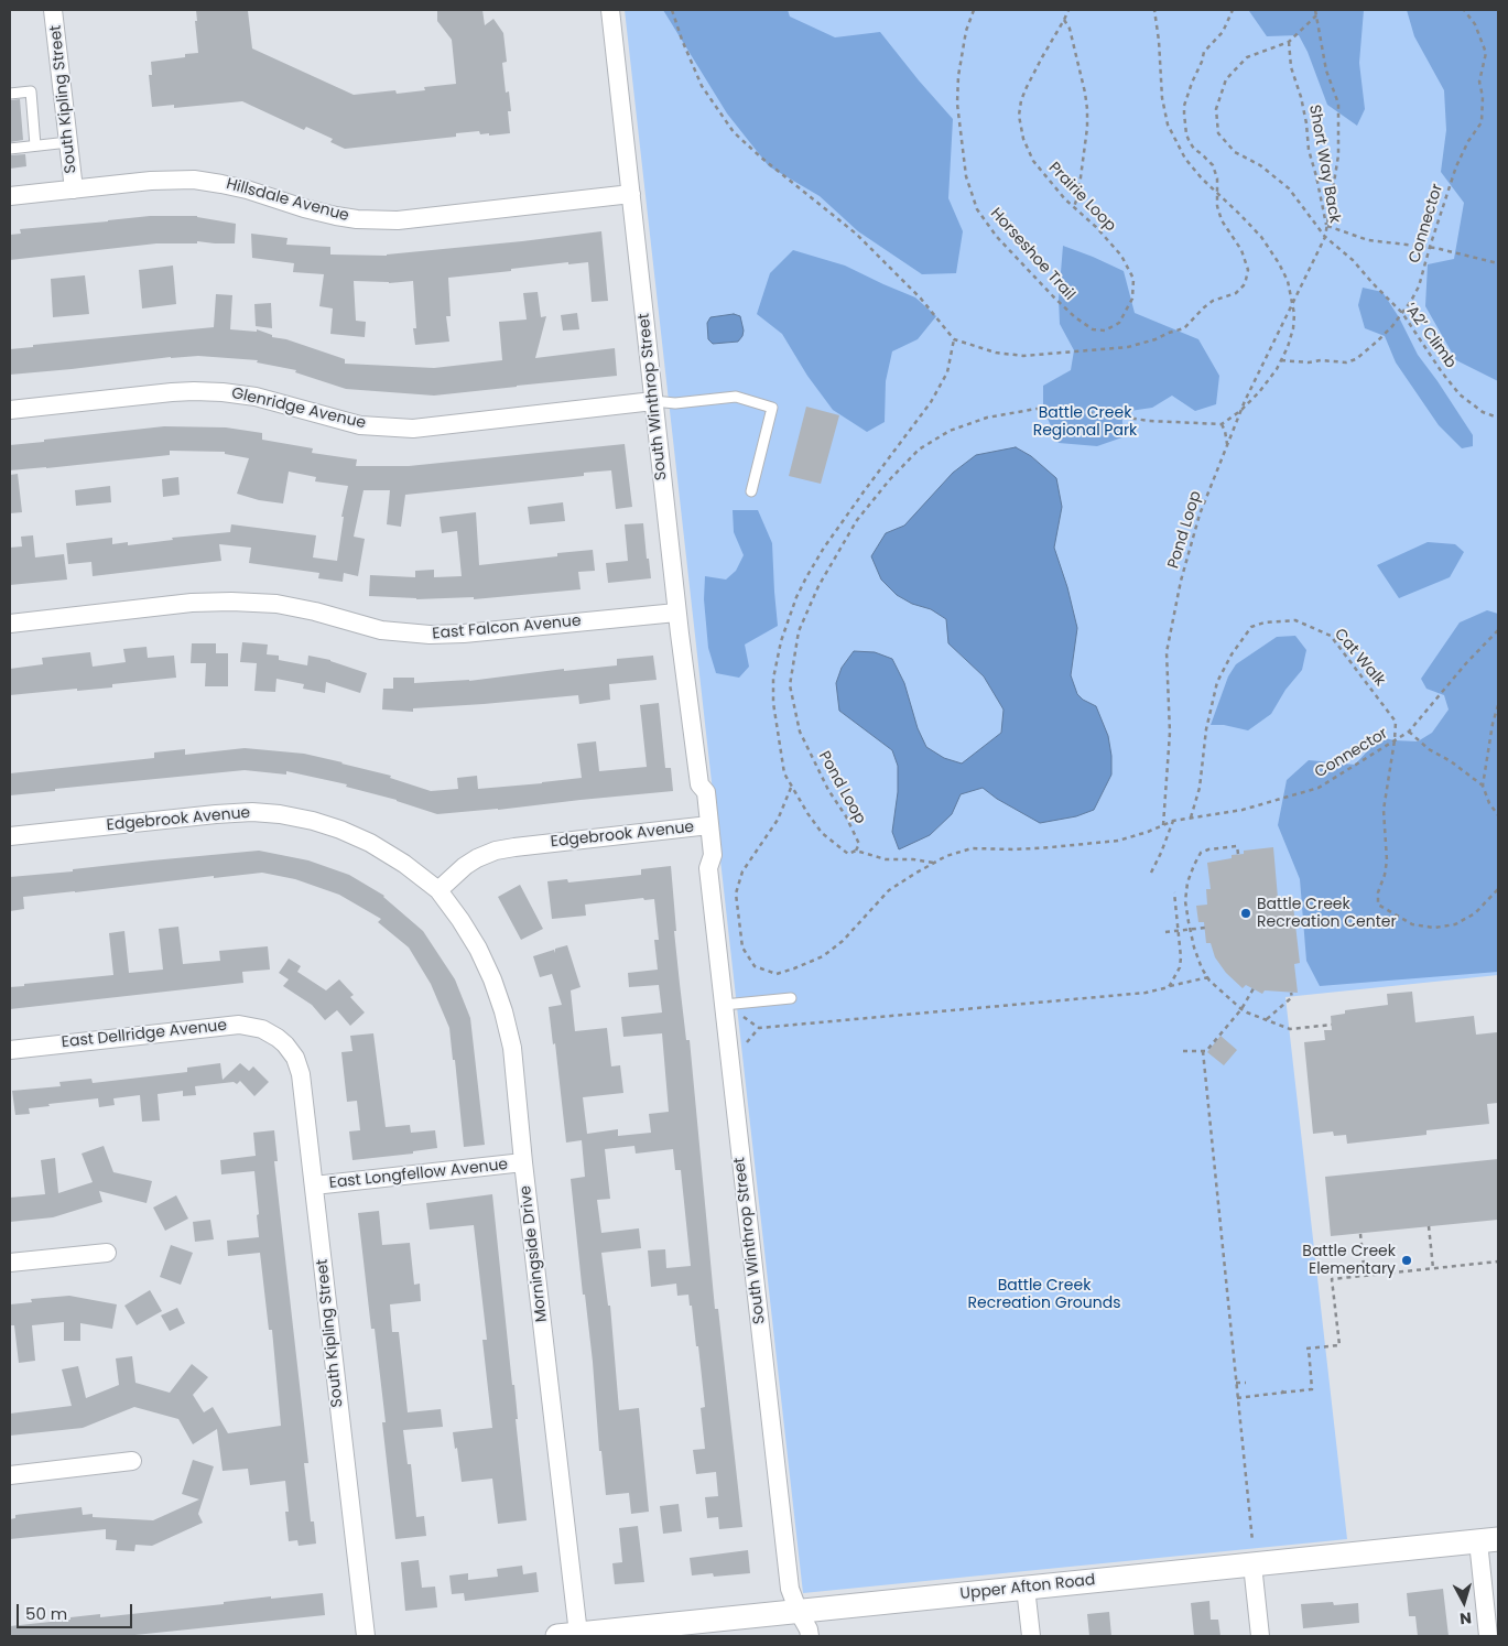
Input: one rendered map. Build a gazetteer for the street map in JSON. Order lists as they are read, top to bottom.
{
  "streets": {
    "street": [
      "South Kipling Street",
      "Hillsdale Avenue",
      "South Winthrop Street",
      "Glenridge Avenue",
      "East Falcon Avenue",
      "Edgebrook Avenue",
      "East Dellridge Avenue",
      "East Longfellow Avenue",
      "Morningside Drive",
      "Upper Afton Road"
    ],
    "path": [
      "Short Way Back",
      "Prairie Loop",
      "Connector",
      "Horseshoe Trail",
      "‘A2’ Climb",
      "Pond Loop",
      "Cat Walk"
    ]
  },
  "crossings": [
    ["South Kipling Street", "Hillsdale Avenue"],
    ["South Kipling Street", "East Dellridge Avenue"],
    ["South Kipling Street", "East Longfellow Avenue"],
    ["Short Way Back", "‘A2’ Climb"],
    ["Short Way Back", "Pond Loop"],
    ["Prairie Loop", "Horseshoe Trail"],
    ["Hillsdale Avenue", "South Winthrop Street"],
    ["Connector", "‘A2’ Climb"],
    ["Connector", "Pond Loop"],
    ["Connector", "Cat Walk"],
    ["South Winthrop Street", "Glenridge Avenue"],
    ["South Winthrop Street", "East Falcon Avenue"],
    ["South Winthrop Street", "Edgebrook Avenue"],
    ["South Winthrop Street", "Upper Afton Road"],
    ["Edgebrook Avenue", "Morningside Drive"],
    ["East Longfellow Avenue", "Morningside Drive"],
    ["Morningside Drive", "Upper Afton Road"]
  ],
  "parks": ["Battle Creek Regional Park", "Battle Creek Recreation Grounds"],
  "places": ["Battle Creek Recreation Center", "Battle Creek Elementary"],
  "scale_bar": "50 m",
  "north": "bottom"
}
